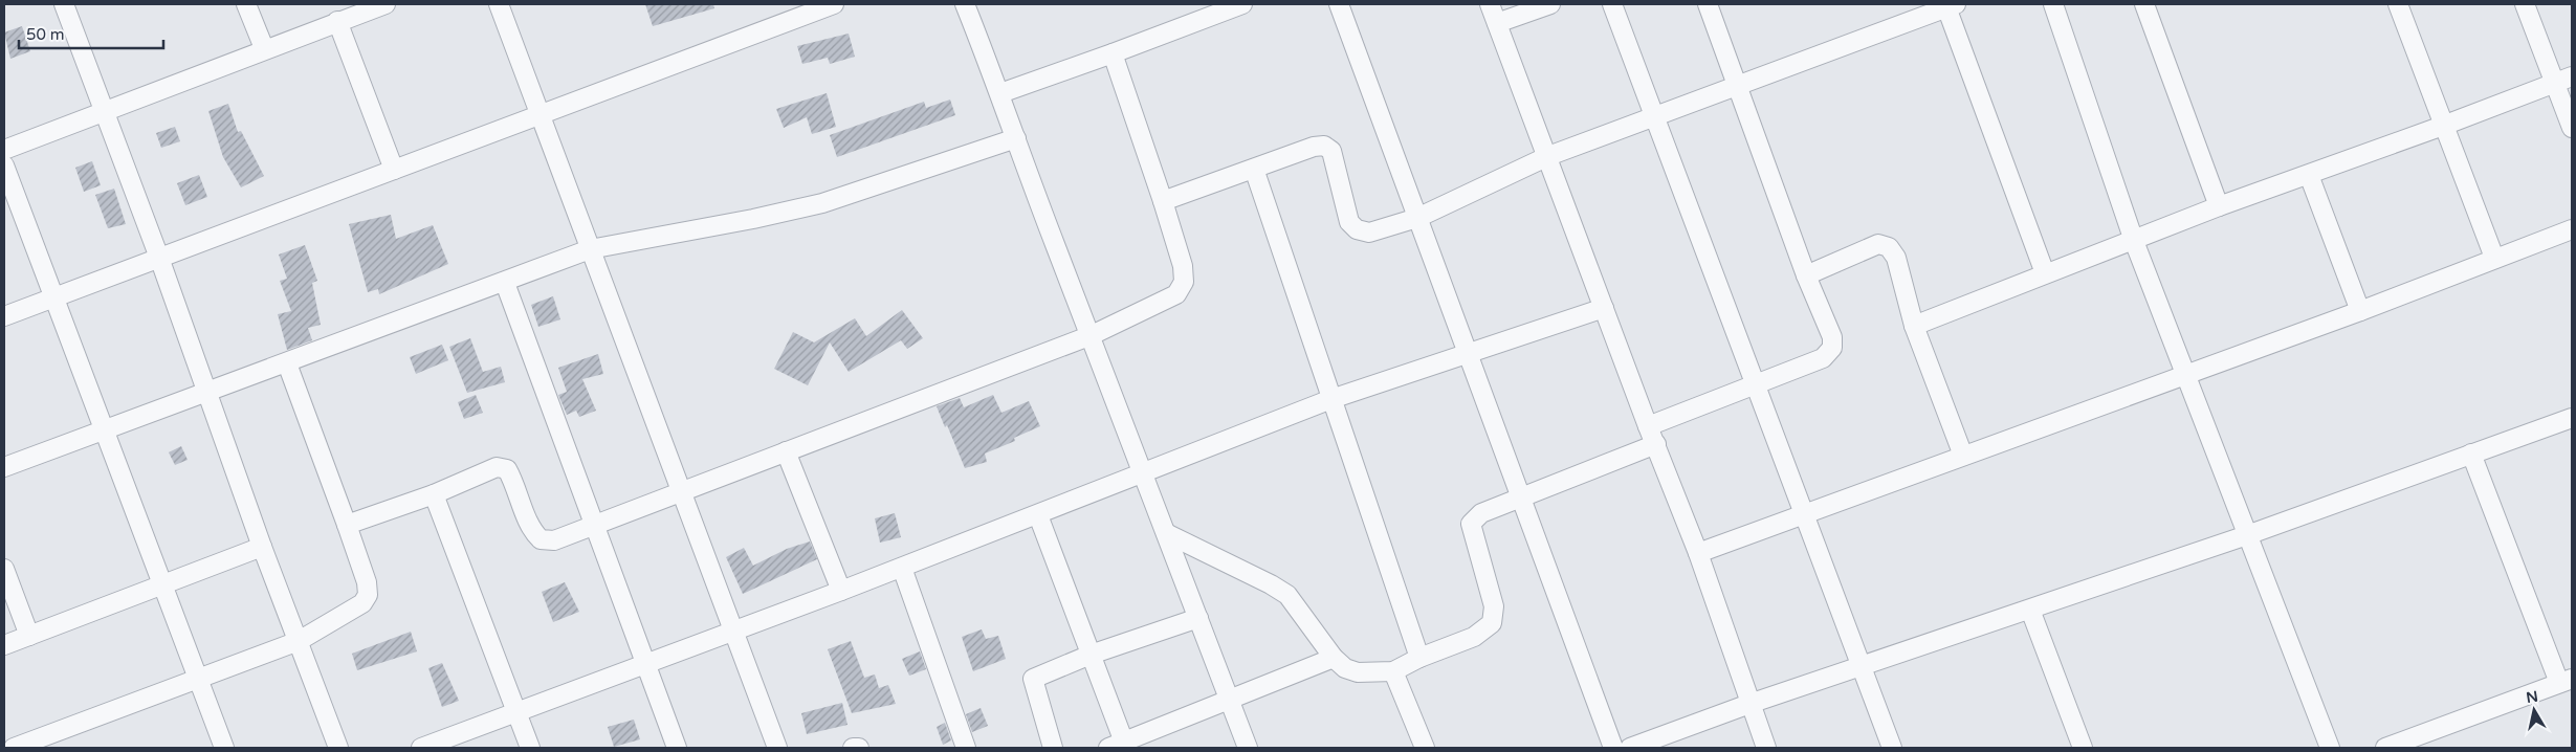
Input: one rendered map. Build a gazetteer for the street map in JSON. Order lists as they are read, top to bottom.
{
  "scale_bar": "50 m",
  "north": "top"
}
